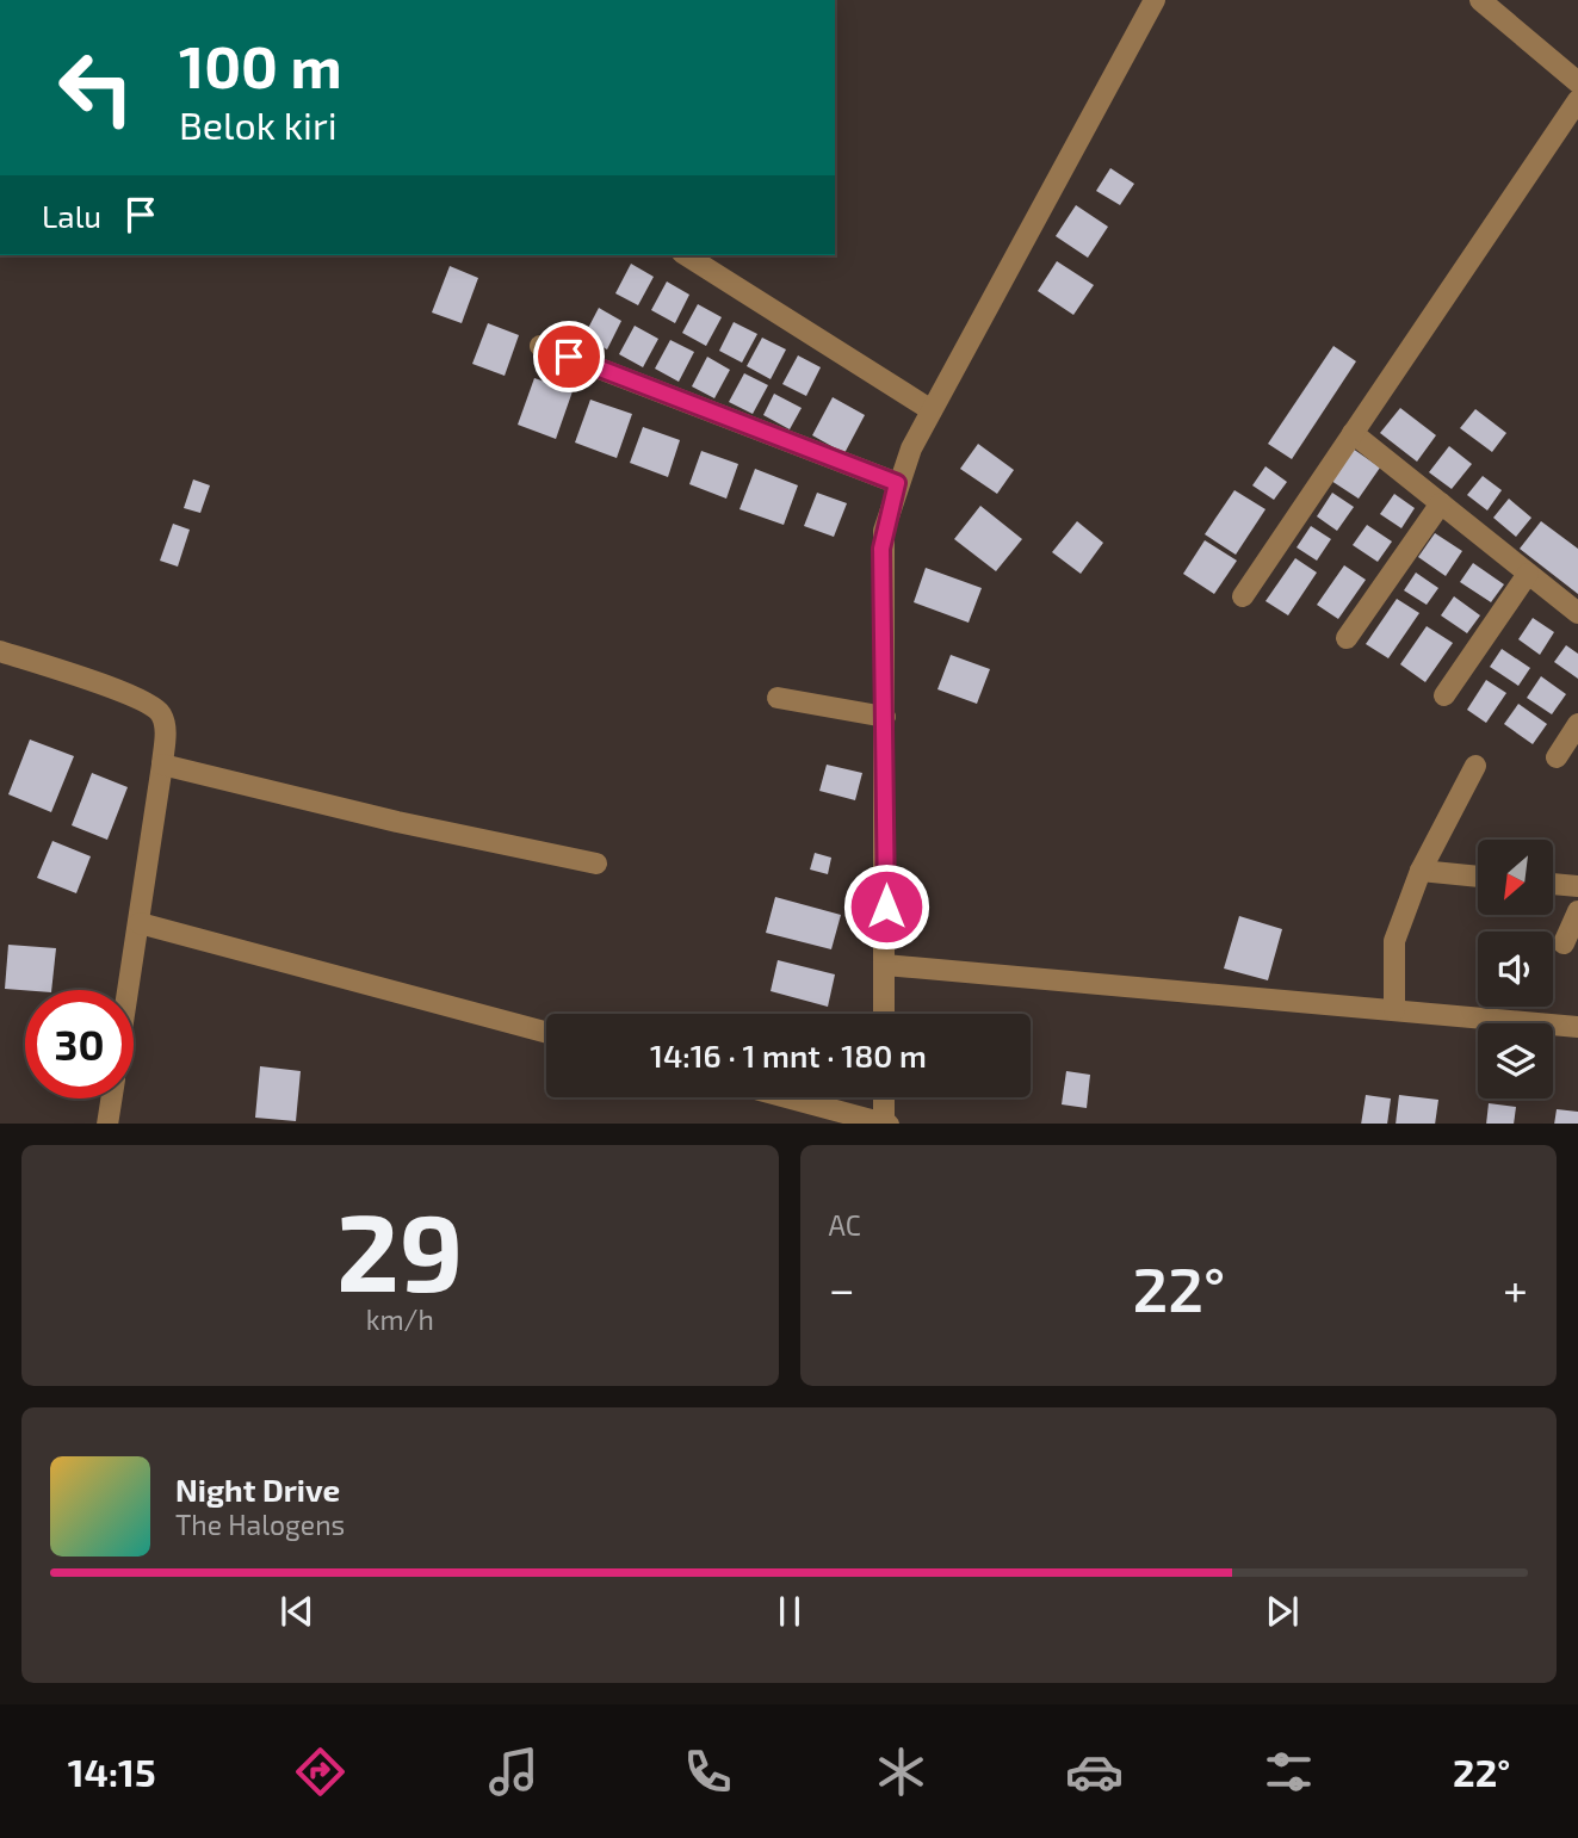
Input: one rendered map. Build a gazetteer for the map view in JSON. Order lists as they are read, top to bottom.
{
  "north": "bottom left",
  "page": {
    "turn": ["100 m", "Belok kiri"],
    "then": "Lalu",
    "limit": "30",
    "trip": "14:16 · 1 mnt · 180 m",
    "tile": [
      ["29", "km/h"],
      "AC"
    ],
    "heat": ["−", "22°", "+"],
    "song": ["Night Drive", "The Halogens"],
    "tabs": ["14:15", "22°"]
  }
}
